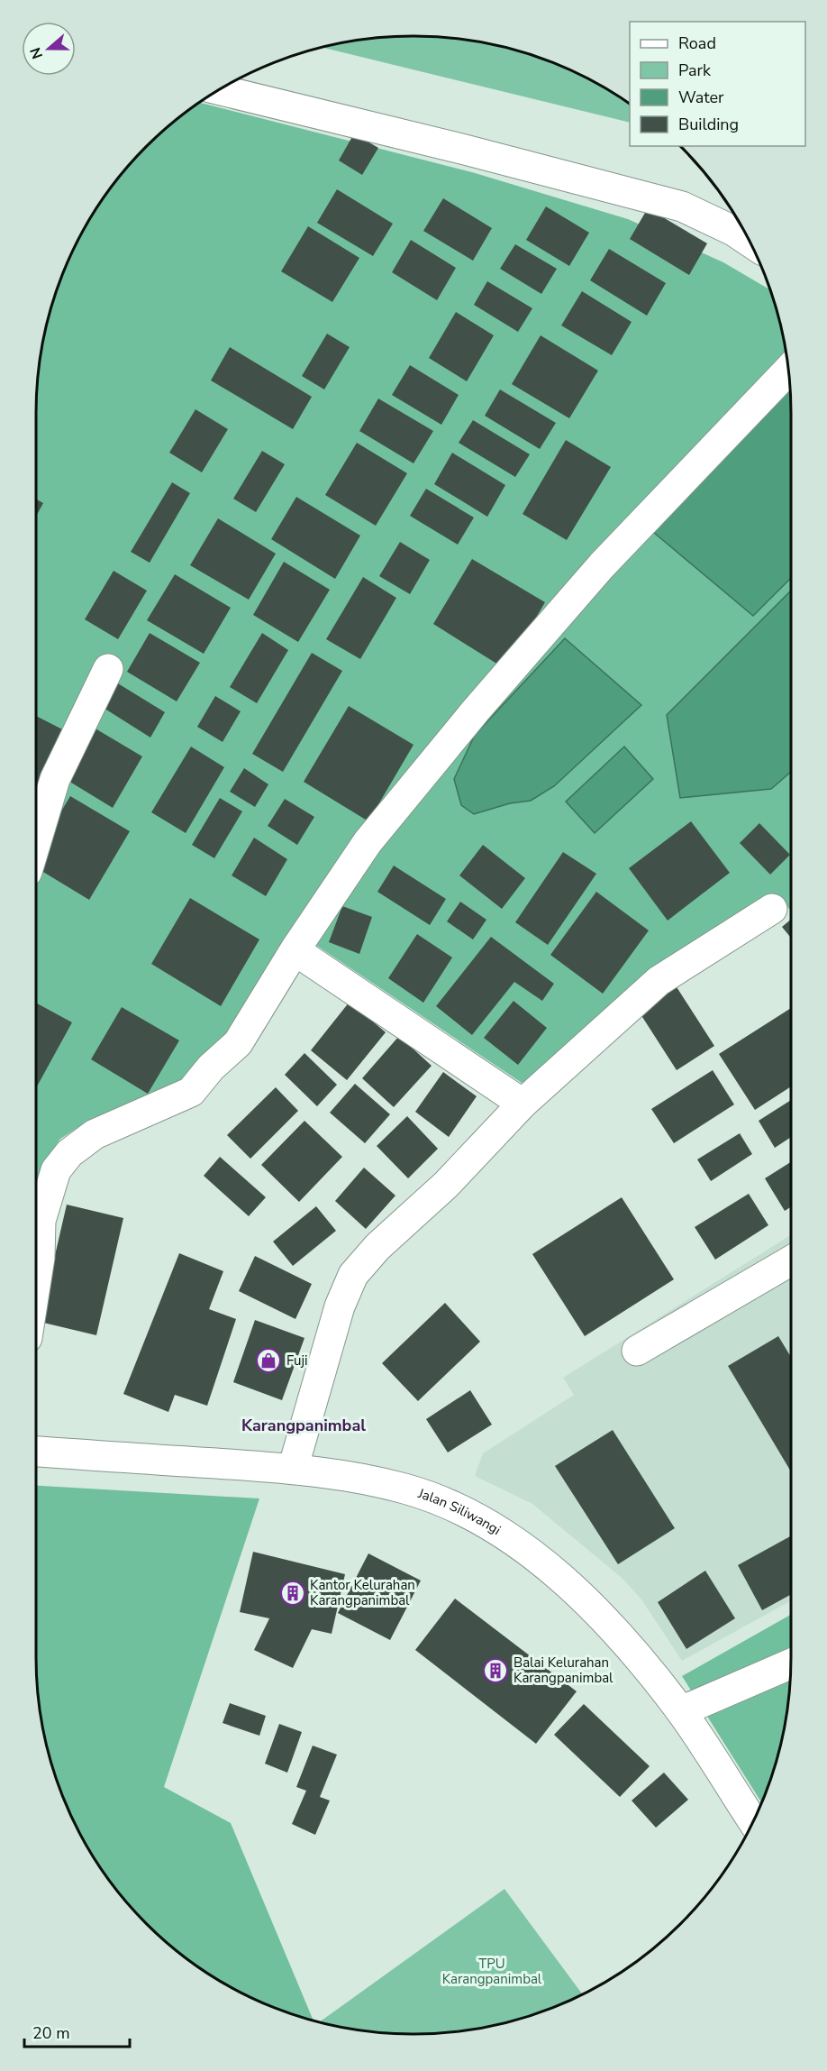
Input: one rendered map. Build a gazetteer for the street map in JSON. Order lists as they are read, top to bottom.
{
  "streets": {
    "main road": ["Jalan Siliwangi"]
  },
  "districts": ["Karangpanimbal"],
  "parks": ["TPU Karangpanimbal"],
  "places": {
    "shop": ["Fuji"],
    "building": ["Kantor Kelurahan Karangpanimbal", "Balai Kelurahan Karangpanimbal"]
  },
  "legend": [
    "Road",
    "Park",
    "Water",
    "Building"
  ],
  "scale_bar": "20 m",
  "north": "left"
}
